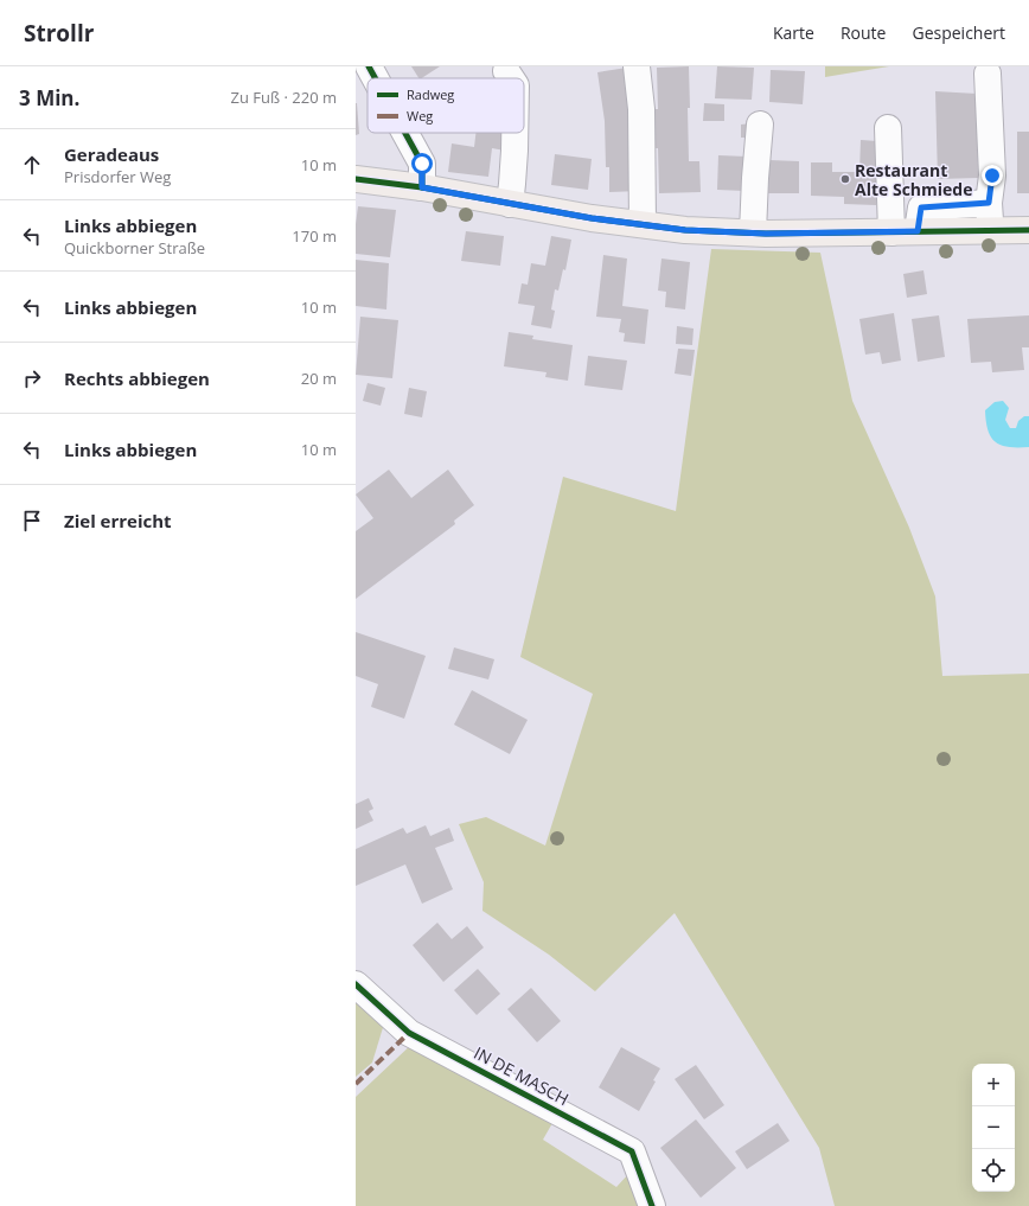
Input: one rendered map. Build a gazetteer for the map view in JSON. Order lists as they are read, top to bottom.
{
  "streets": {
    "street": ["IN DE MASCH"]
  },
  "places": ["Restaurant Alte Schmiede"],
  "legend": ["Radweg", "Weg"],
  "page": {
    "header": "Strollr",
    "nav": ["Karte", "Route", "Gespeichert"],
    "heading": ["3 Min.", "Zu Fuß · 220 m"],
    "list": [
      ["Geradeaus", "Prisdorfer Weg", "10 m"],
      ["Links abbiegen", "Quickborner Straße", "170 m"],
      ["Links abbiegen", "10 m"],
      ["Rechts abbiegen", "20 m"],
      ["Links abbiegen", "10 m"],
      "Ziel erreicht"
    ],
    "map_buttons": ["+", "−"]
  }
}
